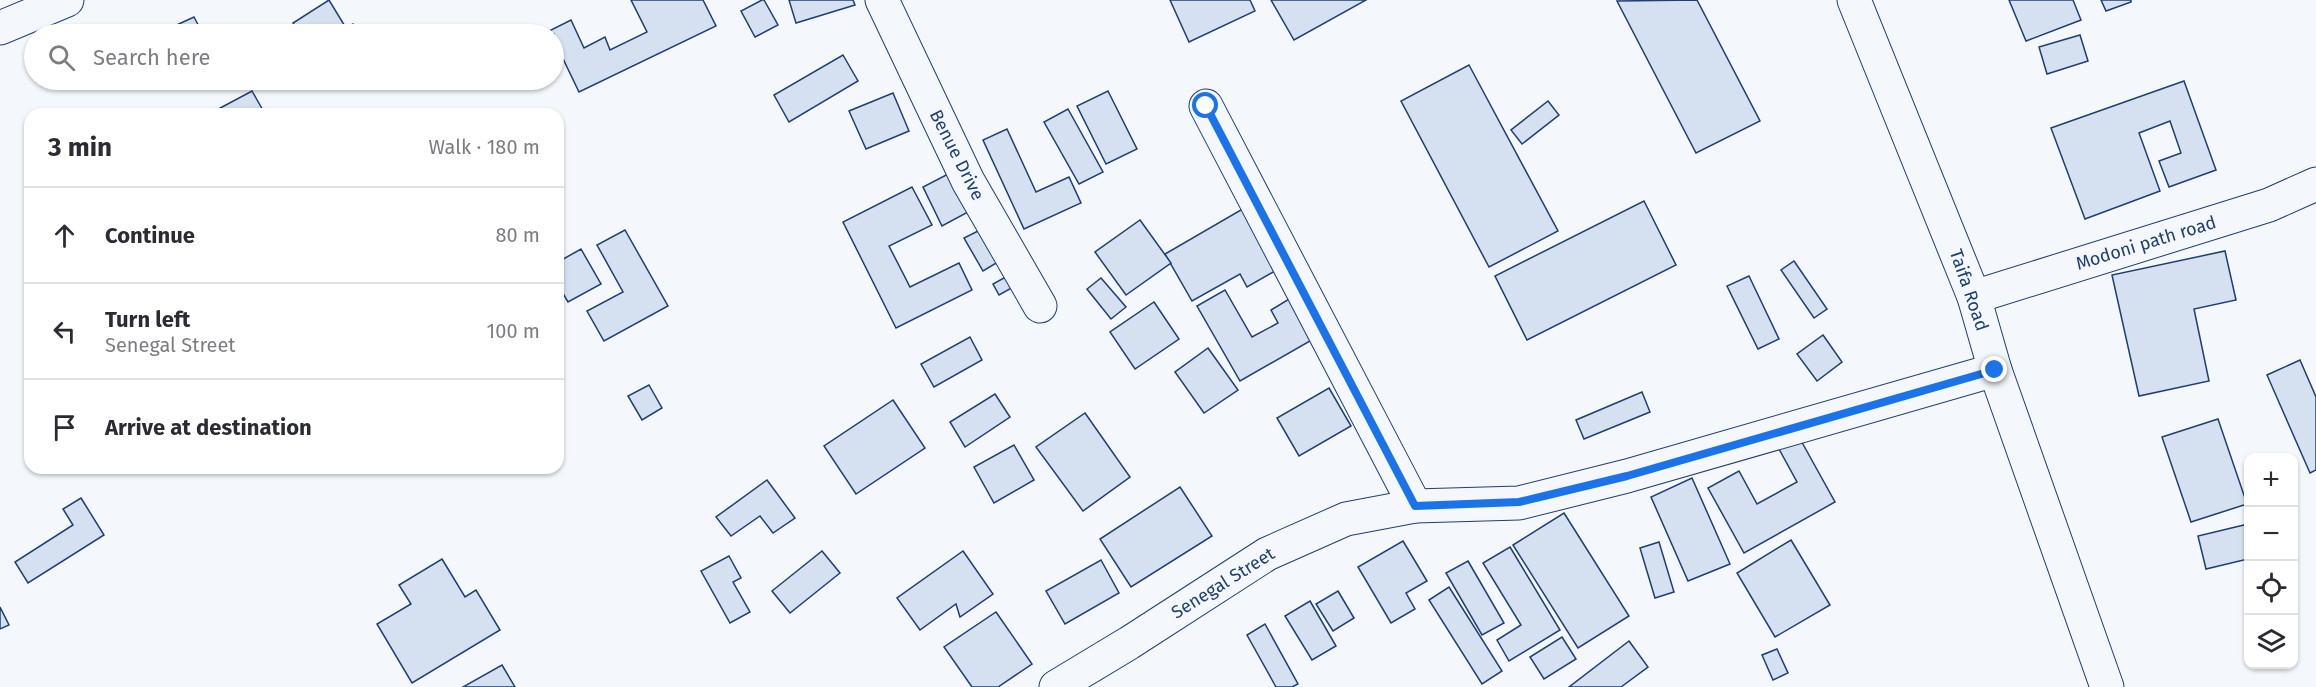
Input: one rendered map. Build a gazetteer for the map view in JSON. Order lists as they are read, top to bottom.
{
  "streets": {
    "main road": [
      "Benue Drive",
      "Modoni path road",
      "Taifa Road",
      "Senegal Street"
    ]
  },
  "crossings": [
    ["Modoni path road", "Taifa Road"],
    ["Taifa Road", "Senegal Street"]
  ],
  "page": {
    "search": "Search here",
    "heading": ["3 min", "Walk · 180 m"],
    "list": [
      ["Continue", "80 m"],
      ["Turn left", "Senegal Street", "100 m"],
      "Arrive at destination"
    ],
    "map_buttons": ["+", "−"]
  }
}
